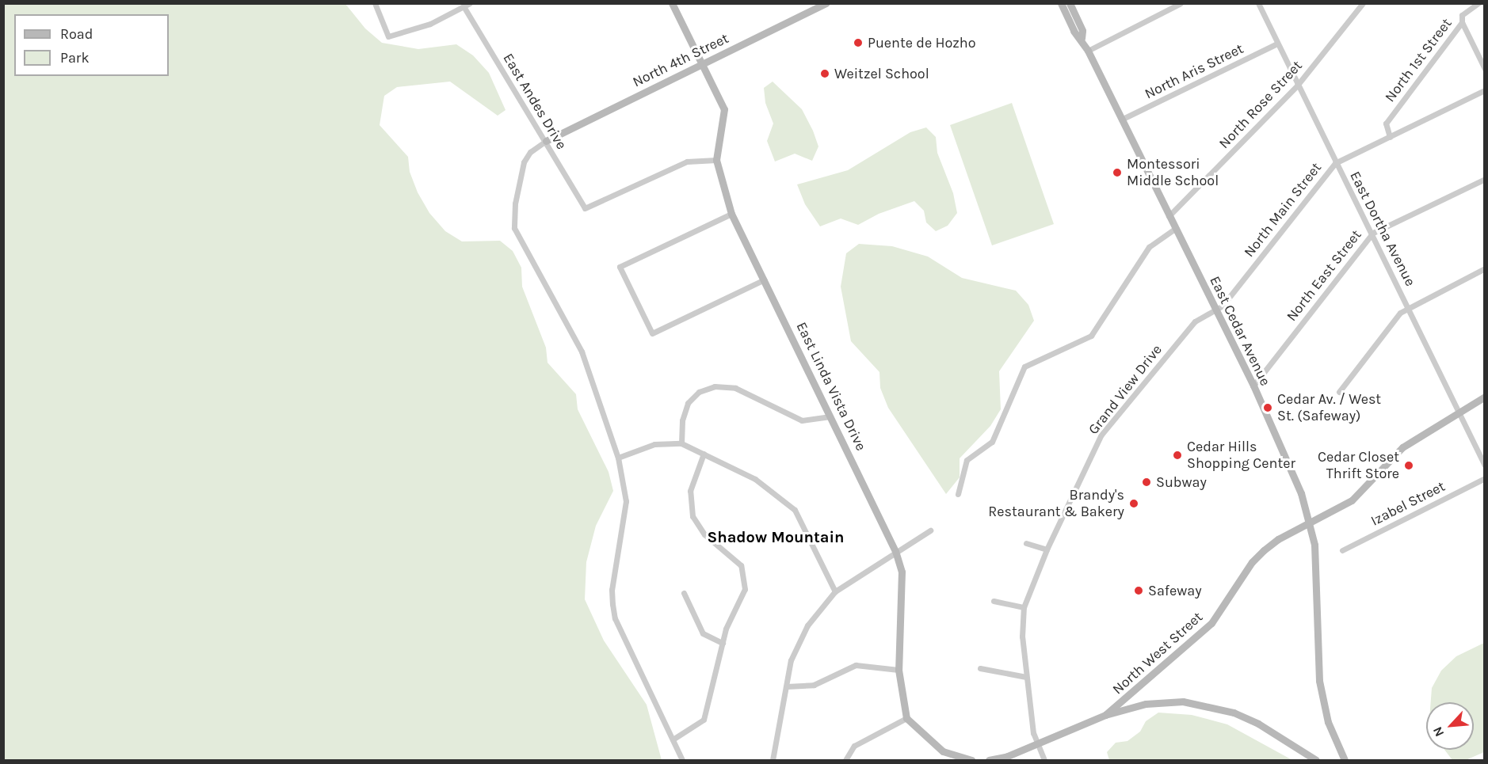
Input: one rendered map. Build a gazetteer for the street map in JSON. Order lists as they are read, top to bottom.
{
  "streets": {
    "street": [
      "North 4th Street",
      "North 1st Street",
      "North Aris Street",
      "East Andes Drive",
      "North Rose Street",
      "North Main Street",
      "East Dortha Avenue",
      "North East Street",
      "East Cedar Avenue",
      "East Linda Vista Drive",
      "Grand View Drive",
      "Izabel Street",
      "North West Street"
    ]
  },
  "crossings": [
    ["North 4th Street", "East Andes Drive"],
    ["North 4th Street", "East Linda Vista Drive"],
    ["North 1st Street", "North Main Street"],
    ["North Aris Street", "East Dortha Avenue"],
    ["North Aris Street", "East Cedar Avenue"],
    ["East Andes Drive", "East Linda Vista Drive"],
    ["North Rose Street", "East Dortha Avenue"],
    ["North Rose Street", "East Cedar Avenue"],
    ["North Main Street", "East Dortha Avenue"],
    ["North Main Street", "East Cedar Avenue"],
    ["North Main Street", "Grand View Drive"],
    ["East Dortha Avenue", "North East Street"],
    ["East Dortha Avenue", "North West Street"],
    ["North East Street", "East Cedar Avenue"],
    ["East Cedar Avenue", "Grand View Drive"],
    ["East Cedar Avenue", "North West Street"]
  ],
  "districts": ["Shadow Mountain"],
  "places": [
    "Puente de Hozho",
    "Weitzel School",
    "Montessori Middle School",
    "Cedar Av. / West St. (Safeway)",
    "Cedar Hills Shopping Center",
    "Cedar Closet Thrift Store",
    "Subway",
    "Brandy's Restaurant & Bakery",
    "Safeway"
  ],
  "legend": ["Road", "Park"],
  "north": "bottom left"
}
